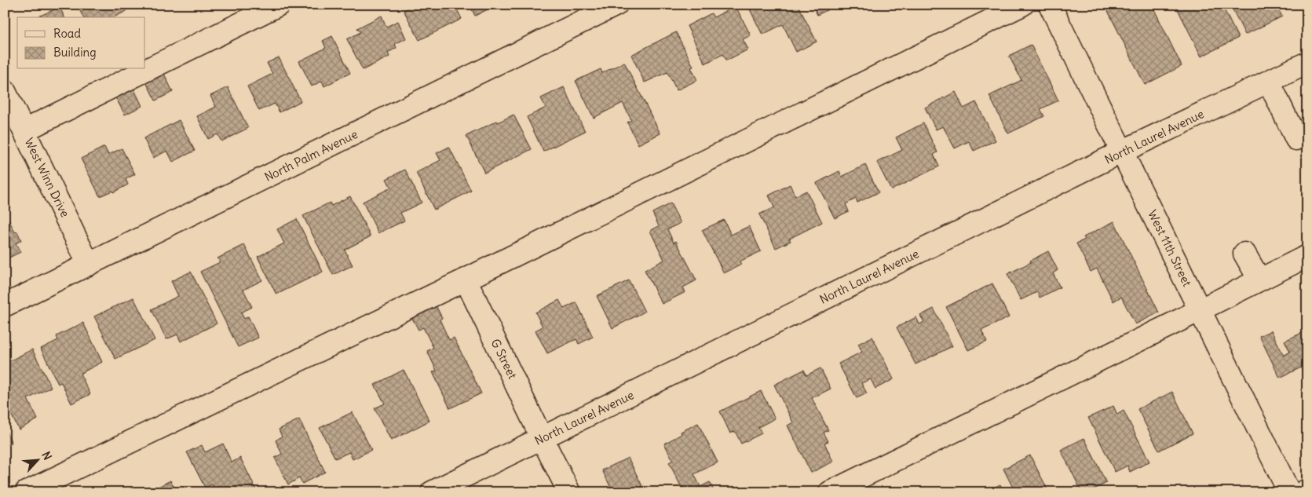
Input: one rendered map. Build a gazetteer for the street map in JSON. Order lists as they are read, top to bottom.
{
  "streets": {
    "street": [
      "North Laurel Avenue",
      "North Palm Avenue",
      "West Winn Drive",
      "West 11th Street",
      "G Street"
    ]
  },
  "crossings": [
    ["North Laurel Avenue", "West 11th Street"],
    ["North Laurel Avenue", "G Street"],
    ["North Palm Avenue", "West Winn Drive"]
  ],
  "legend": ["Road", "Building"],
  "north": "top right"
}
